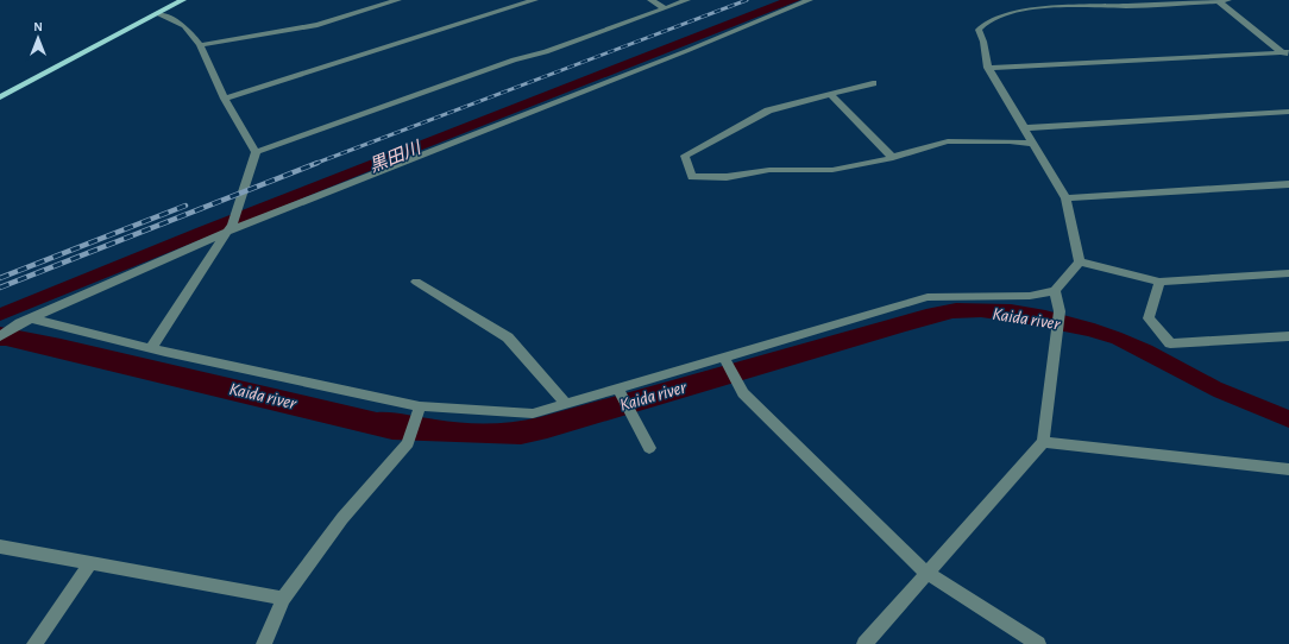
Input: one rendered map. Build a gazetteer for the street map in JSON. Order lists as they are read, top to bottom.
{
  "water": ["黒田川", "Kaida river"],
  "north": "top"
}
